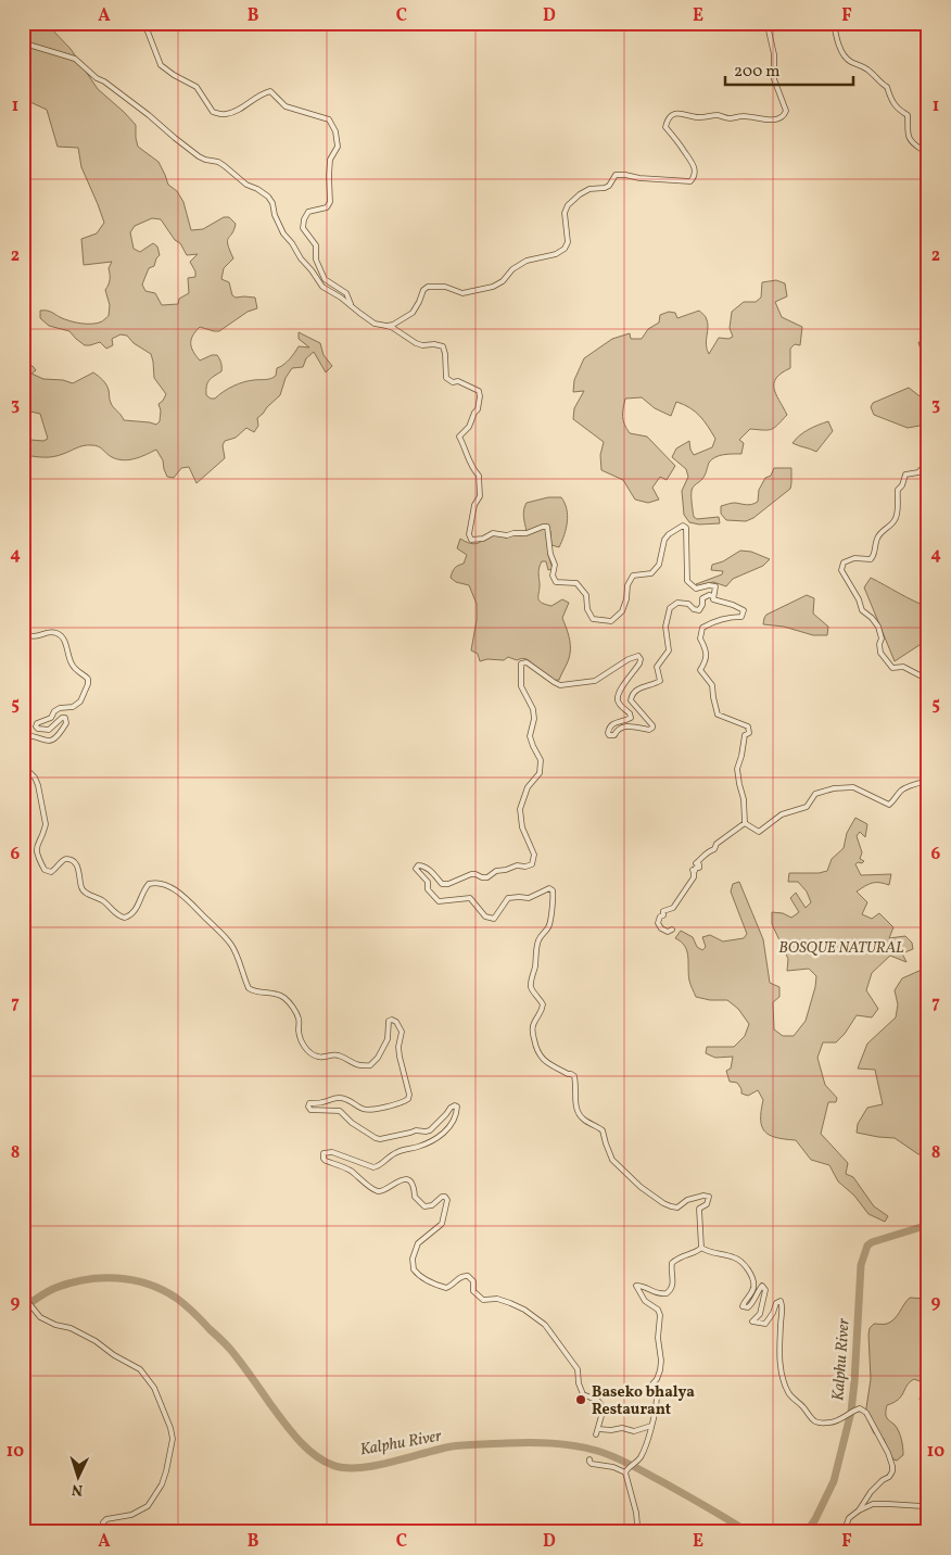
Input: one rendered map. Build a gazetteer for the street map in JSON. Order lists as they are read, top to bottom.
{
  "water": ["Kalphu River"],
  "parks": ["BOSQUE NATURAL"],
  "places": ["Baseko bhalya Restaurant"],
  "scale_bar": "200 m",
  "north": "bottom",
  "grid": {
    "columns": [
      "A",
      "B",
      "C",
      "D",
      "E",
      "F"
    ],
    "rows": [
      "1",
      "2",
      "3",
      "4",
      "5",
      "6",
      "7",
      "8",
      "9",
      "10"
    ]
  }
}
